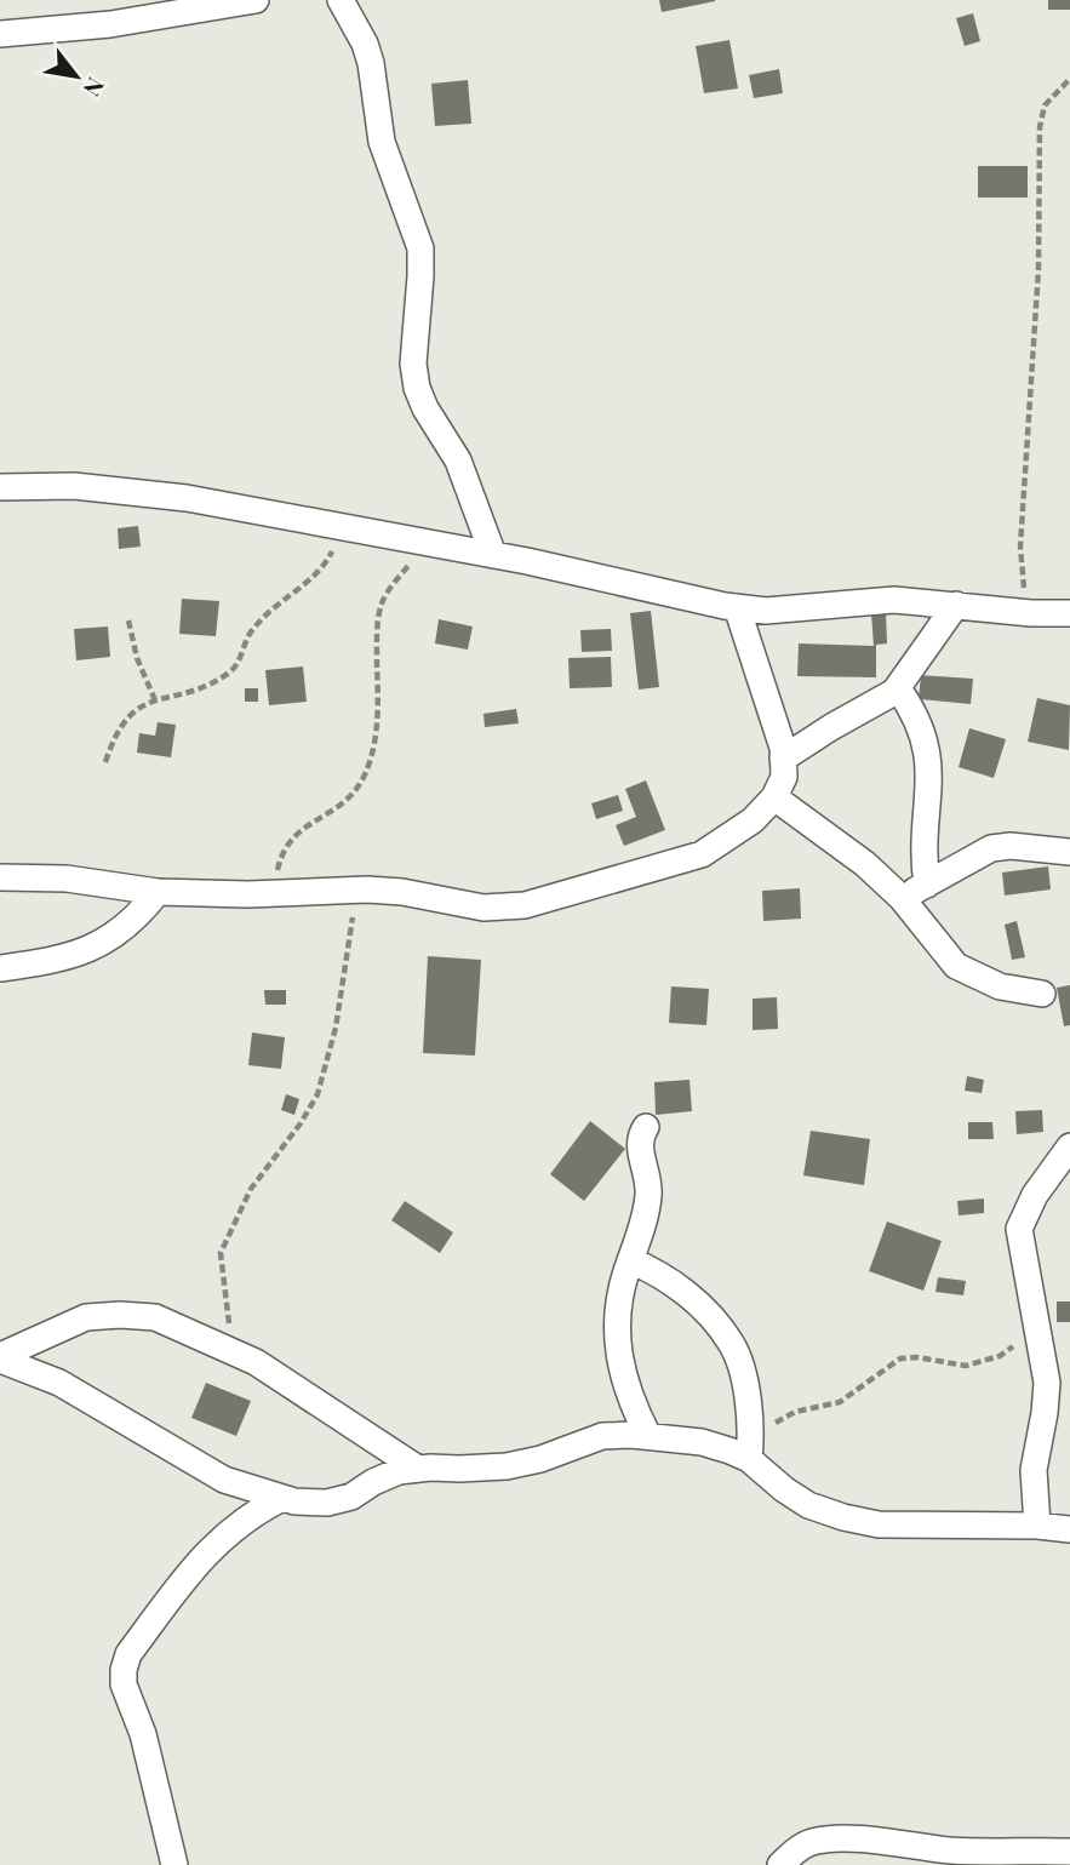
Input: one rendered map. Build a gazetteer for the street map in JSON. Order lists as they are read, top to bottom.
{
  "north": "bottom right"
}
